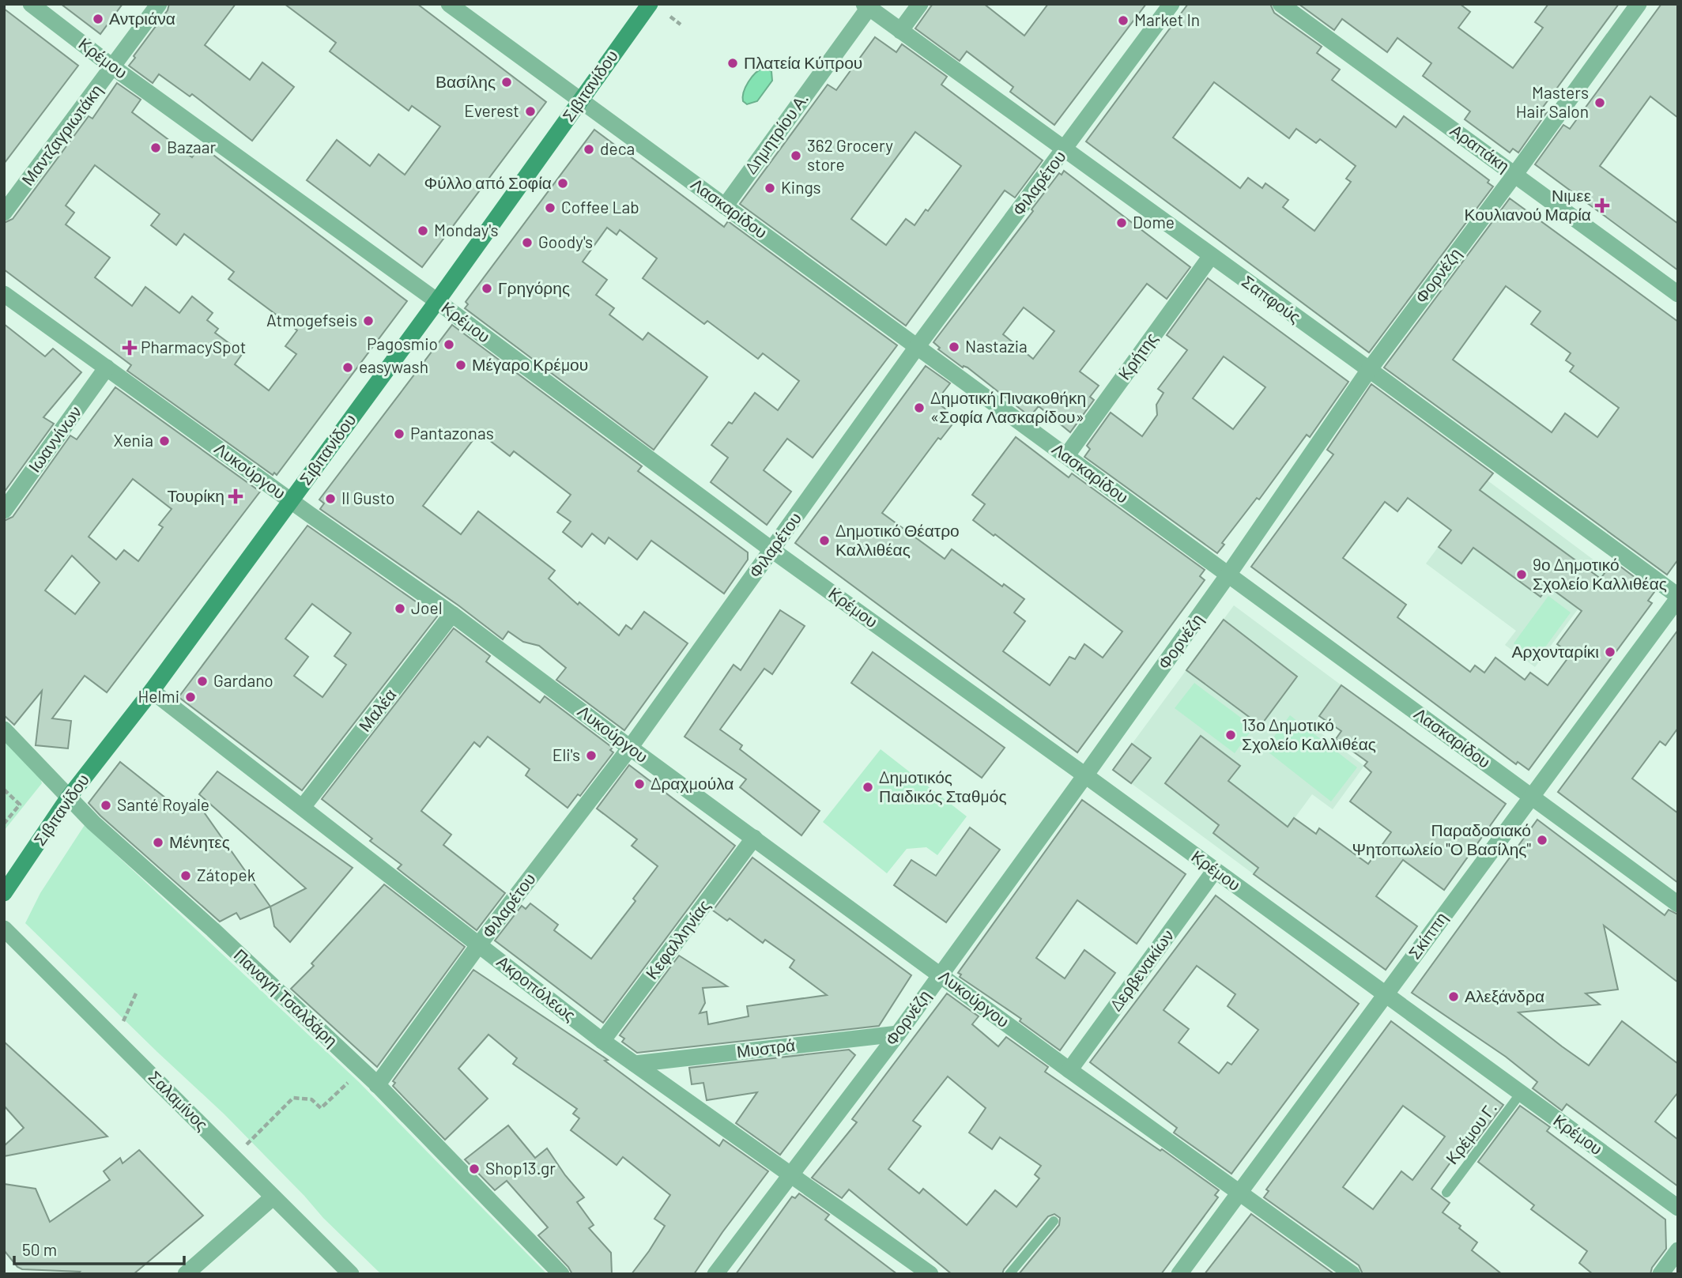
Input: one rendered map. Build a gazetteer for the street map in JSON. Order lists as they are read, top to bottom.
{
  "streets": {
    "main road": ["Σιβιτανίδου"],
    "street": [
      "Κρέμου",
      "Δημητρίου Α.",
      "Μαντζαγριωτάκη",
      "Αραπάκη",
      "Φιλαρέτου",
      "Λασκαρίδου",
      "Φορνέζη",
      "Σαπφούς",
      "Κρήτης",
      "Ιωαννίνων",
      "Λυκούργου",
      "Μαλέα",
      "Σκίππη",
      "Κεφαλληνίας",
      "Δερβενακίων",
      "Ακροπόλεως",
      "Παναγή Τσαλδάρη",
      "Μυστρά",
      "Σαλαμίνος"
    ],
    "lane": ["Κρέμου Γ."]
  },
  "crossings": [
    ["Κρέμου", "Σιβιτανίδου"],
    ["Κρέμου", "Μαντζαγριωτάκη"],
    ["Κρέμου", "Φιλαρέτου"],
    ["Κρέμου", "Φορνέζη"],
    ["Κρέμου", "Σκίππη"],
    ["Κρέμου", "Δερβενακίων"],
    ["Κρέμου", "Κρέμου Γ."],
    ["Σιβιτανίδου", "Λασκαρίδου"],
    ["Σιβιτανίδου", "Λυκούργου"],
    ["Σιβιτανίδου", "Ακροπόλεως"],
    ["Σιβιτανίδου", "Παναγή Τσαλδάρη"],
    ["Δημητρίου Α.", "Λασκαρίδου"],
    ["Δημητρίου Α.", "Σαπφούς"],
    ["Αραπάκη", "Φορνέζη"],
    ["Φιλαρέτου", "Λασκαρίδου"],
    ["Φιλαρέτου", "Σαπφούς"],
    ["Φιλαρέτου", "Λυκούργου"],
    ["Φιλαρέτου", "Ακροπόλεως"],
    ["Φιλαρέτου", "Παναγή Τσαλδάρη"],
    ["Λασκαρίδου", "Φορνέζη"],
    ["Λασκαρίδου", "Κρήτης"],
    ["Λασκαρίδου", "Σκίππη"],
    ["Φορνέζη", "Σαπφούς"],
    ["Φορνέζη", "Λυκούργου"],
    ["Φορνέζη", "Ακροπόλεως"],
    ["Φορνέζη", "Μυστρά"],
    ["Σαπφούς", "Κρήτης"],
    ["Σαπφούς", "Σκίππη"],
    ["Ιωαννίνων", "Λυκούργου"],
    ["Λυκούργου", "Μαλέα"],
    ["Λυκούργου", "Σκίππη"],
    ["Λυκούργου", "Κεφαλληνίας"],
    ["Λυκούργου", "Δερβενακίων"],
    ["Μαλέα", "Ακροπόλεως"],
    ["Κεφαλληνίας", "Ακροπόλεως"],
    ["Ακροπόλεως", "Μυστρά"]
  ],
  "places": {
    "other": [
      "Αντριάνα",
      "Market In",
      "Πλατεία Κύπρου",
      "Βασίλης",
      "Masters Hair Salon",
      "Everest",
      "Bazaar",
      "deca",
      "362 Grocery store",
      "Φύλλο από Σοφία",
      "Kings",
      "Coffee Lab",
      "Dome",
      "Monday's",
      "Goody's",
      "Γρηγόρης",
      "Atmogefseis",
      "Pagosmio",
      "Nastazia",
      "Μέγαρο Κρέμου",
      "easywash",
      "Δημοτική Πινακοθήκη «Σοφία Λασκαρίδου»",
      "Pantazonas",
      "Xenia",
      "Il Gusto",
      "Δημοτικό Θέατρο Καλλιθέας",
      "9ο Δημοτικό Σχολείο Καλλιθέας",
      "Joel",
      "Αρχονταρίκι",
      "Gardano",
      "Helmi",
      "13ο Δημοτικό Σχολείο Καλλιθέας",
      "Eli's",
      "Δραχμούλα",
      "Δημοτικός Παιδικός Σταθμός",
      "Santé Royale",
      "Παραδοσιακό Ψητοπωλείο \"Ο Βασίλης\"",
      "Μένητες",
      "Zátopek",
      "Αλεξάνδρα",
      "Shop13.gr"
    ],
    "health": ["Νιμεε Κουλιανού Μαρία", "PharmacySpot", "Τουρίκη"]
  },
  "scale_bar": "50 m"
}
